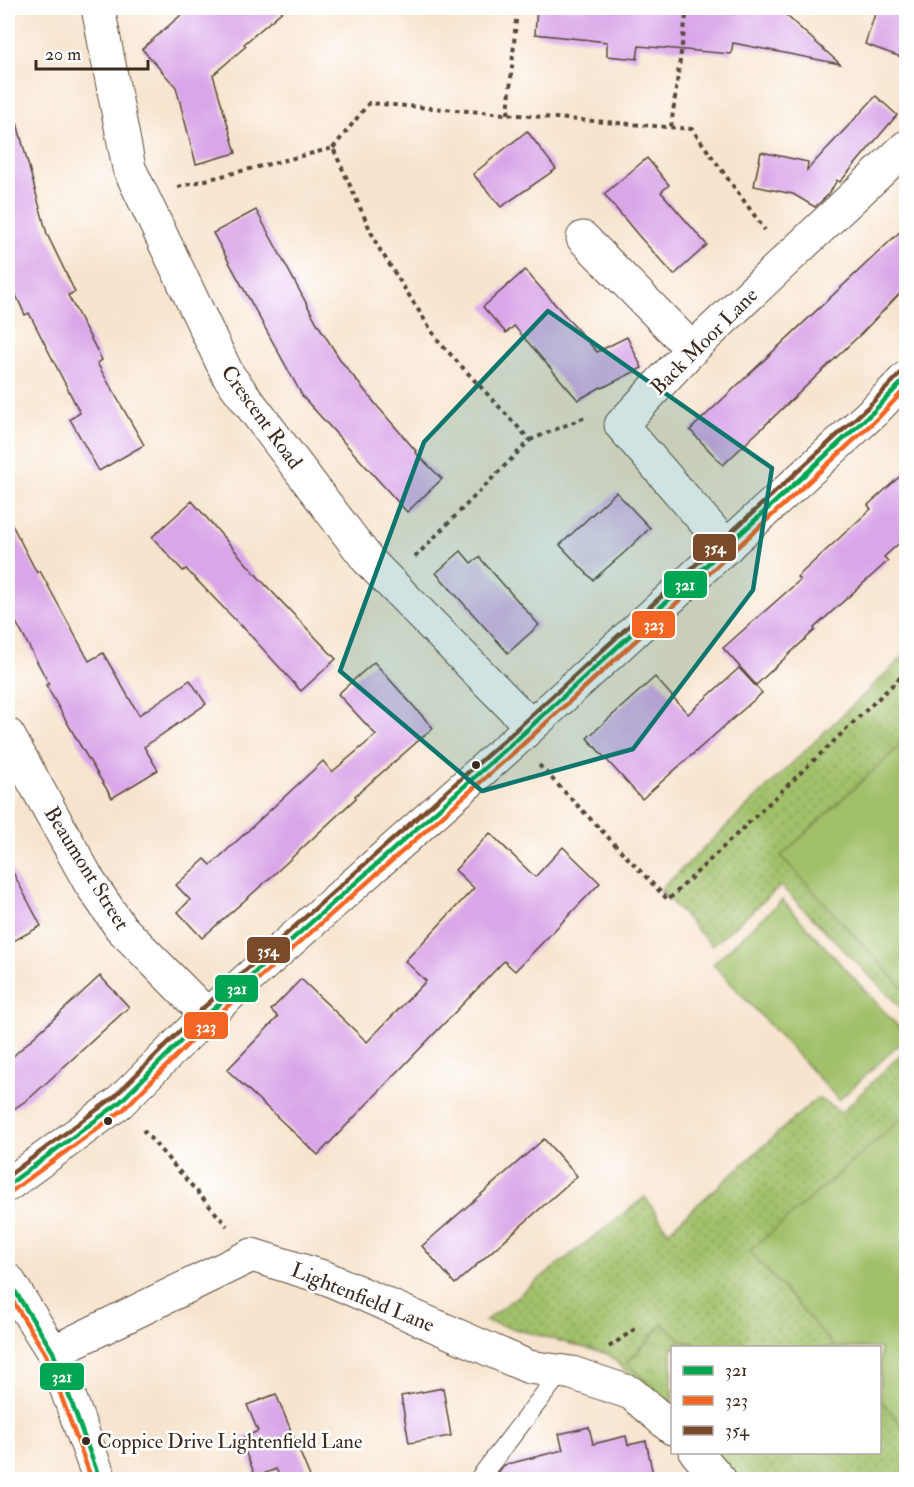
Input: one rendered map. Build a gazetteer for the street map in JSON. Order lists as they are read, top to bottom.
{
  "streets": {
    "street": [
      "Back Moor Lane",
      "Crescent Road",
      "Beaumont Street",
      "Lightenfield Lane"
    ]
  },
  "places": ["Coppice Drive Lightenfield Lane"],
  "lines": ["transit line 354", "transit line 321", "transit line 323"],
  "legend": ["321", "323", "354"],
  "scale_bar": "20 m"
}
